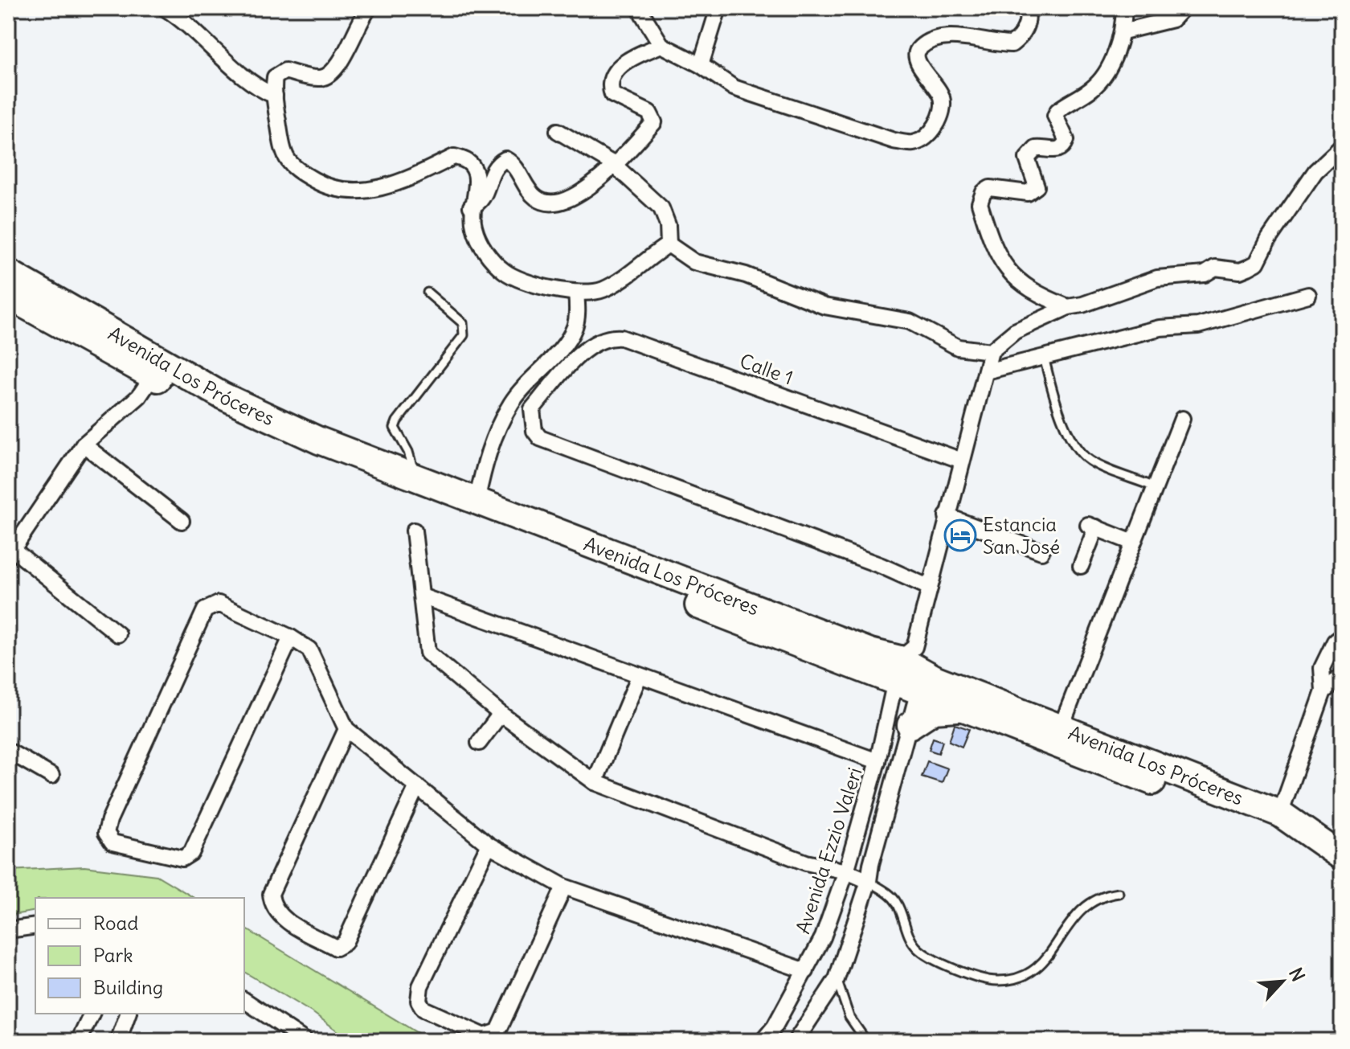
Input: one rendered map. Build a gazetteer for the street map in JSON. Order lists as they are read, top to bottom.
{
  "streets": {
    "highway": ["Avenida Los Próceres"],
    "street": ["Calle 1", "Avenida Ezzio Valeri"]
  },
  "crossings": [
    ["Calle 1", "Avenida Ezzio Valeri"],
    ["Avenida Los Próceres", "Avenida Ezzio Valeri"]
  ],
  "places": {
    "hotel": ["Estancia San José"]
  },
  "legend": ["Road", "Park", "Building"],
  "north": "top right"
}
